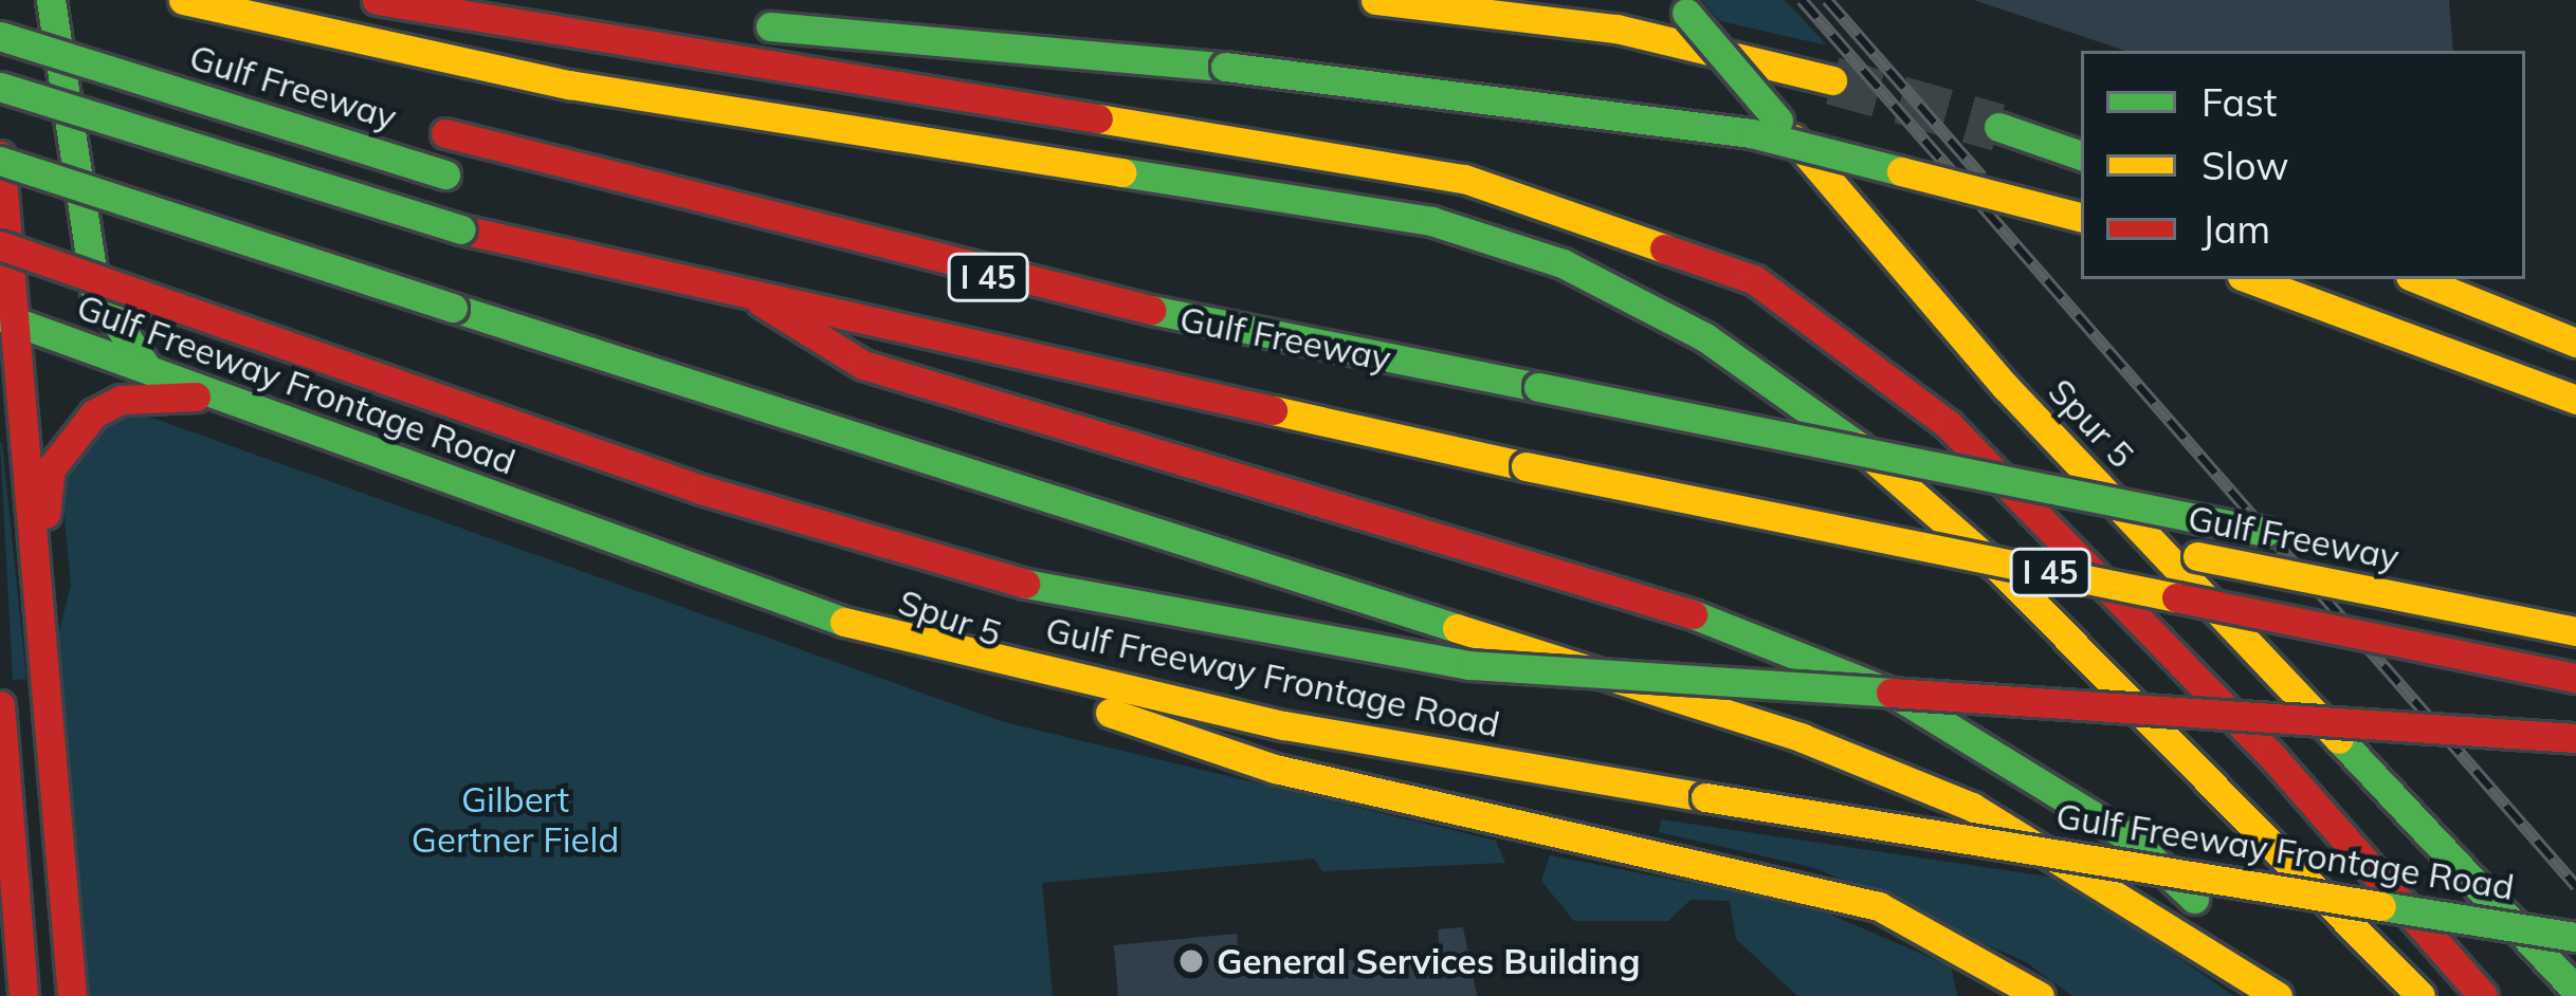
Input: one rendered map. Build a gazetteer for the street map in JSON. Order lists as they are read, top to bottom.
{
  "streets": {
    "main road": [
      "Gulf Freeway",
      "I 45",
      "Gulf Freeway Frontage Road",
      "Spur 5"
    ]
  },
  "crossings": [
    ["Gulf Freeway Frontage Road", "Spur 5"]
  ],
  "parks": ["Gilbert Gertner Field"],
  "places": ["General Services Building"],
  "legend": ["Fast", "Slow", "Jam"]
}
